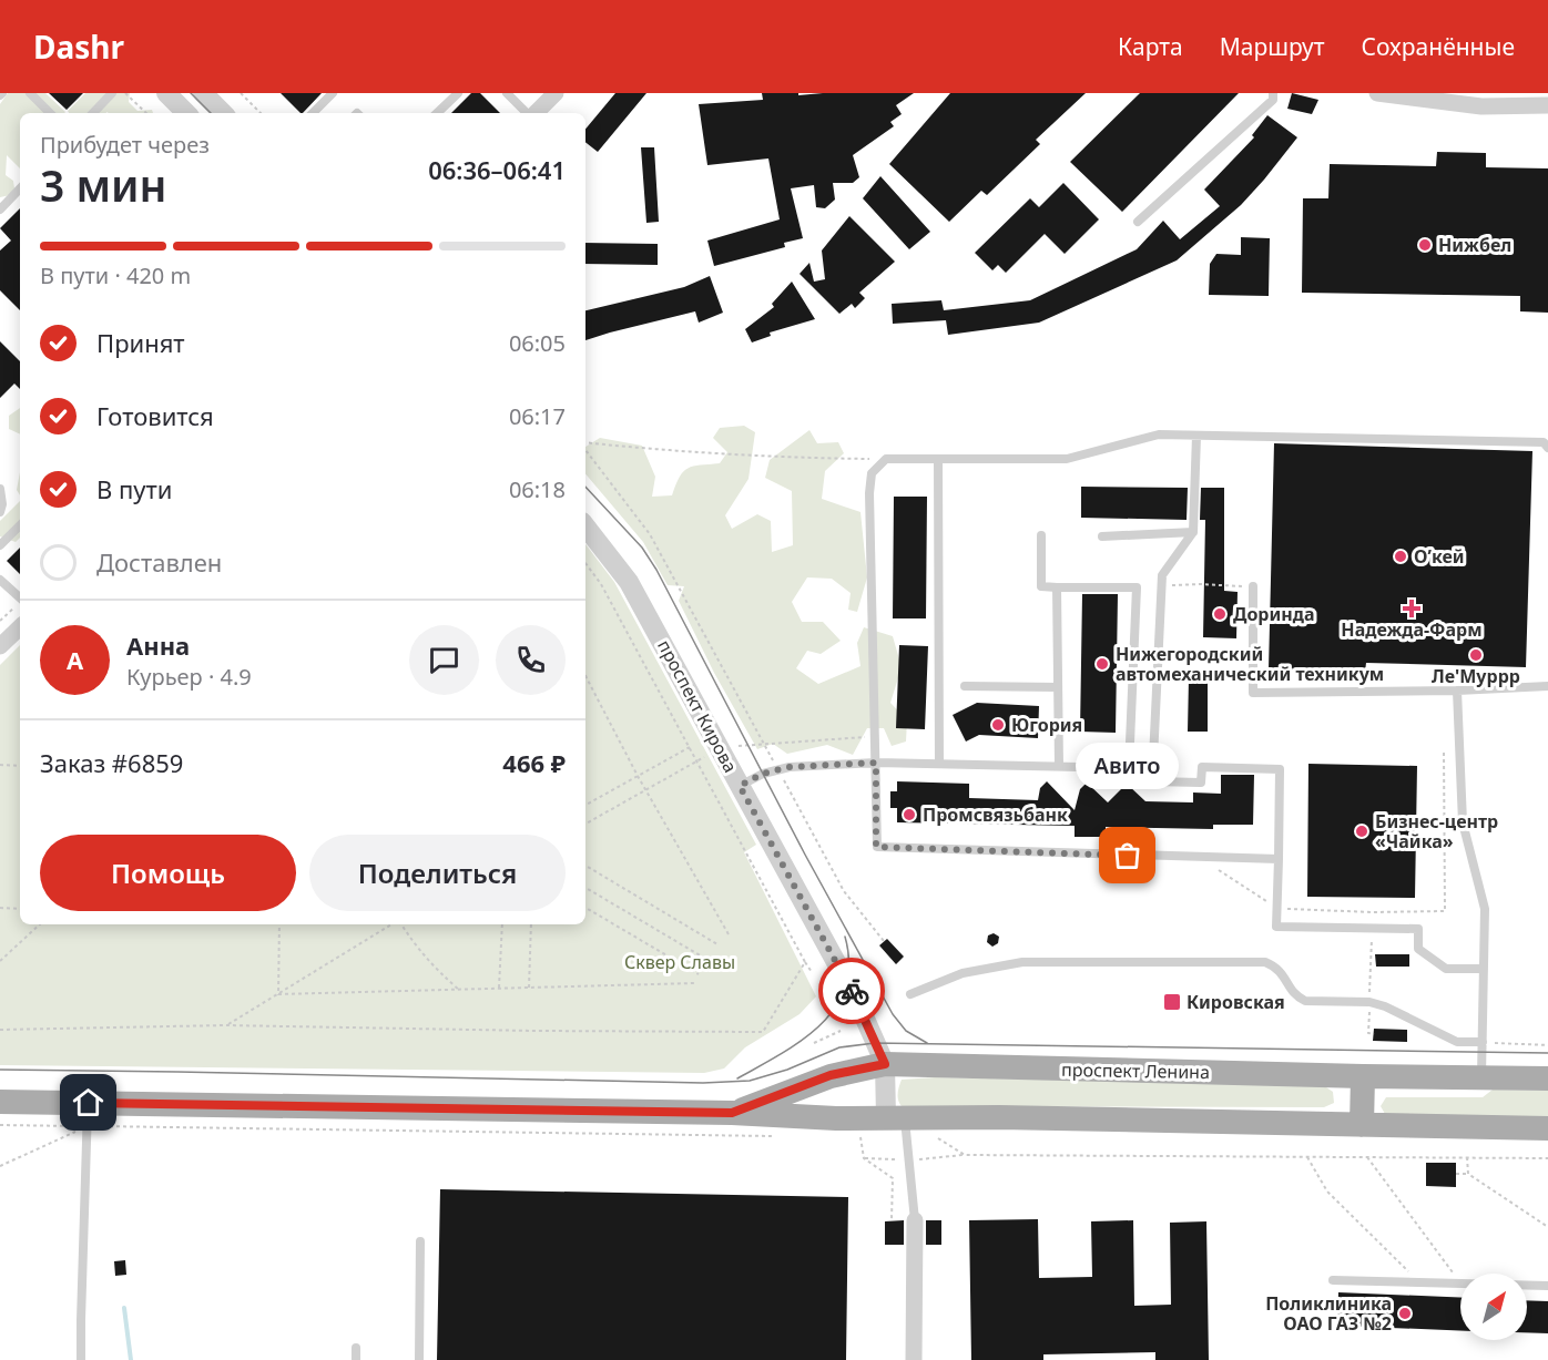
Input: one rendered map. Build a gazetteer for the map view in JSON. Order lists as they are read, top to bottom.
{
  "streets": {
    "main road": ["проспект Ленина"],
    "street": ["проспект Кирова"]
  },
  "crossings": [
    ["проспект Кирова", "проспект Ленина"]
  ],
  "parks": ["Сквер Славы"],
  "places": {
    "other": [
      "Нижбел",
      "О’кей",
      "Доринда",
      "Ле'Муррр",
      "Нижегородский автомеханический техникум",
      "Югория",
      "Промсвязьбанк",
      "Бизнес-центр «Чайка»",
      "Авито",
      "Поликлиника ОАО ГАЗ №2"
    ],
    "health": ["Надежда-Фарм"],
    "transit": ["Кировская"]
  },
  "north": "top right",
  "page": {
    "header": "Dashr",
    "nav": ["Карта", "Маршрут", "Сохранённые"],
    "heading": ["3 мин", "Прибудет через", "06:36–06:41"],
    "panel": [
      "Анна",
      "Курьер · 4.9",
      "Заказ #6859",
      "466 ₽"
    ],
    "bar": "В пути · 420 m",
    "list": [
      ["Принят", "06:05"],
      ["Готовится", "06:17"],
      ["В пути", "06:18"],
      "Доставлен"
    ],
    "round": "А",
    "bubble": "Авито",
    "buttons": ["Помощь", "Поделиться"]
  }
}
